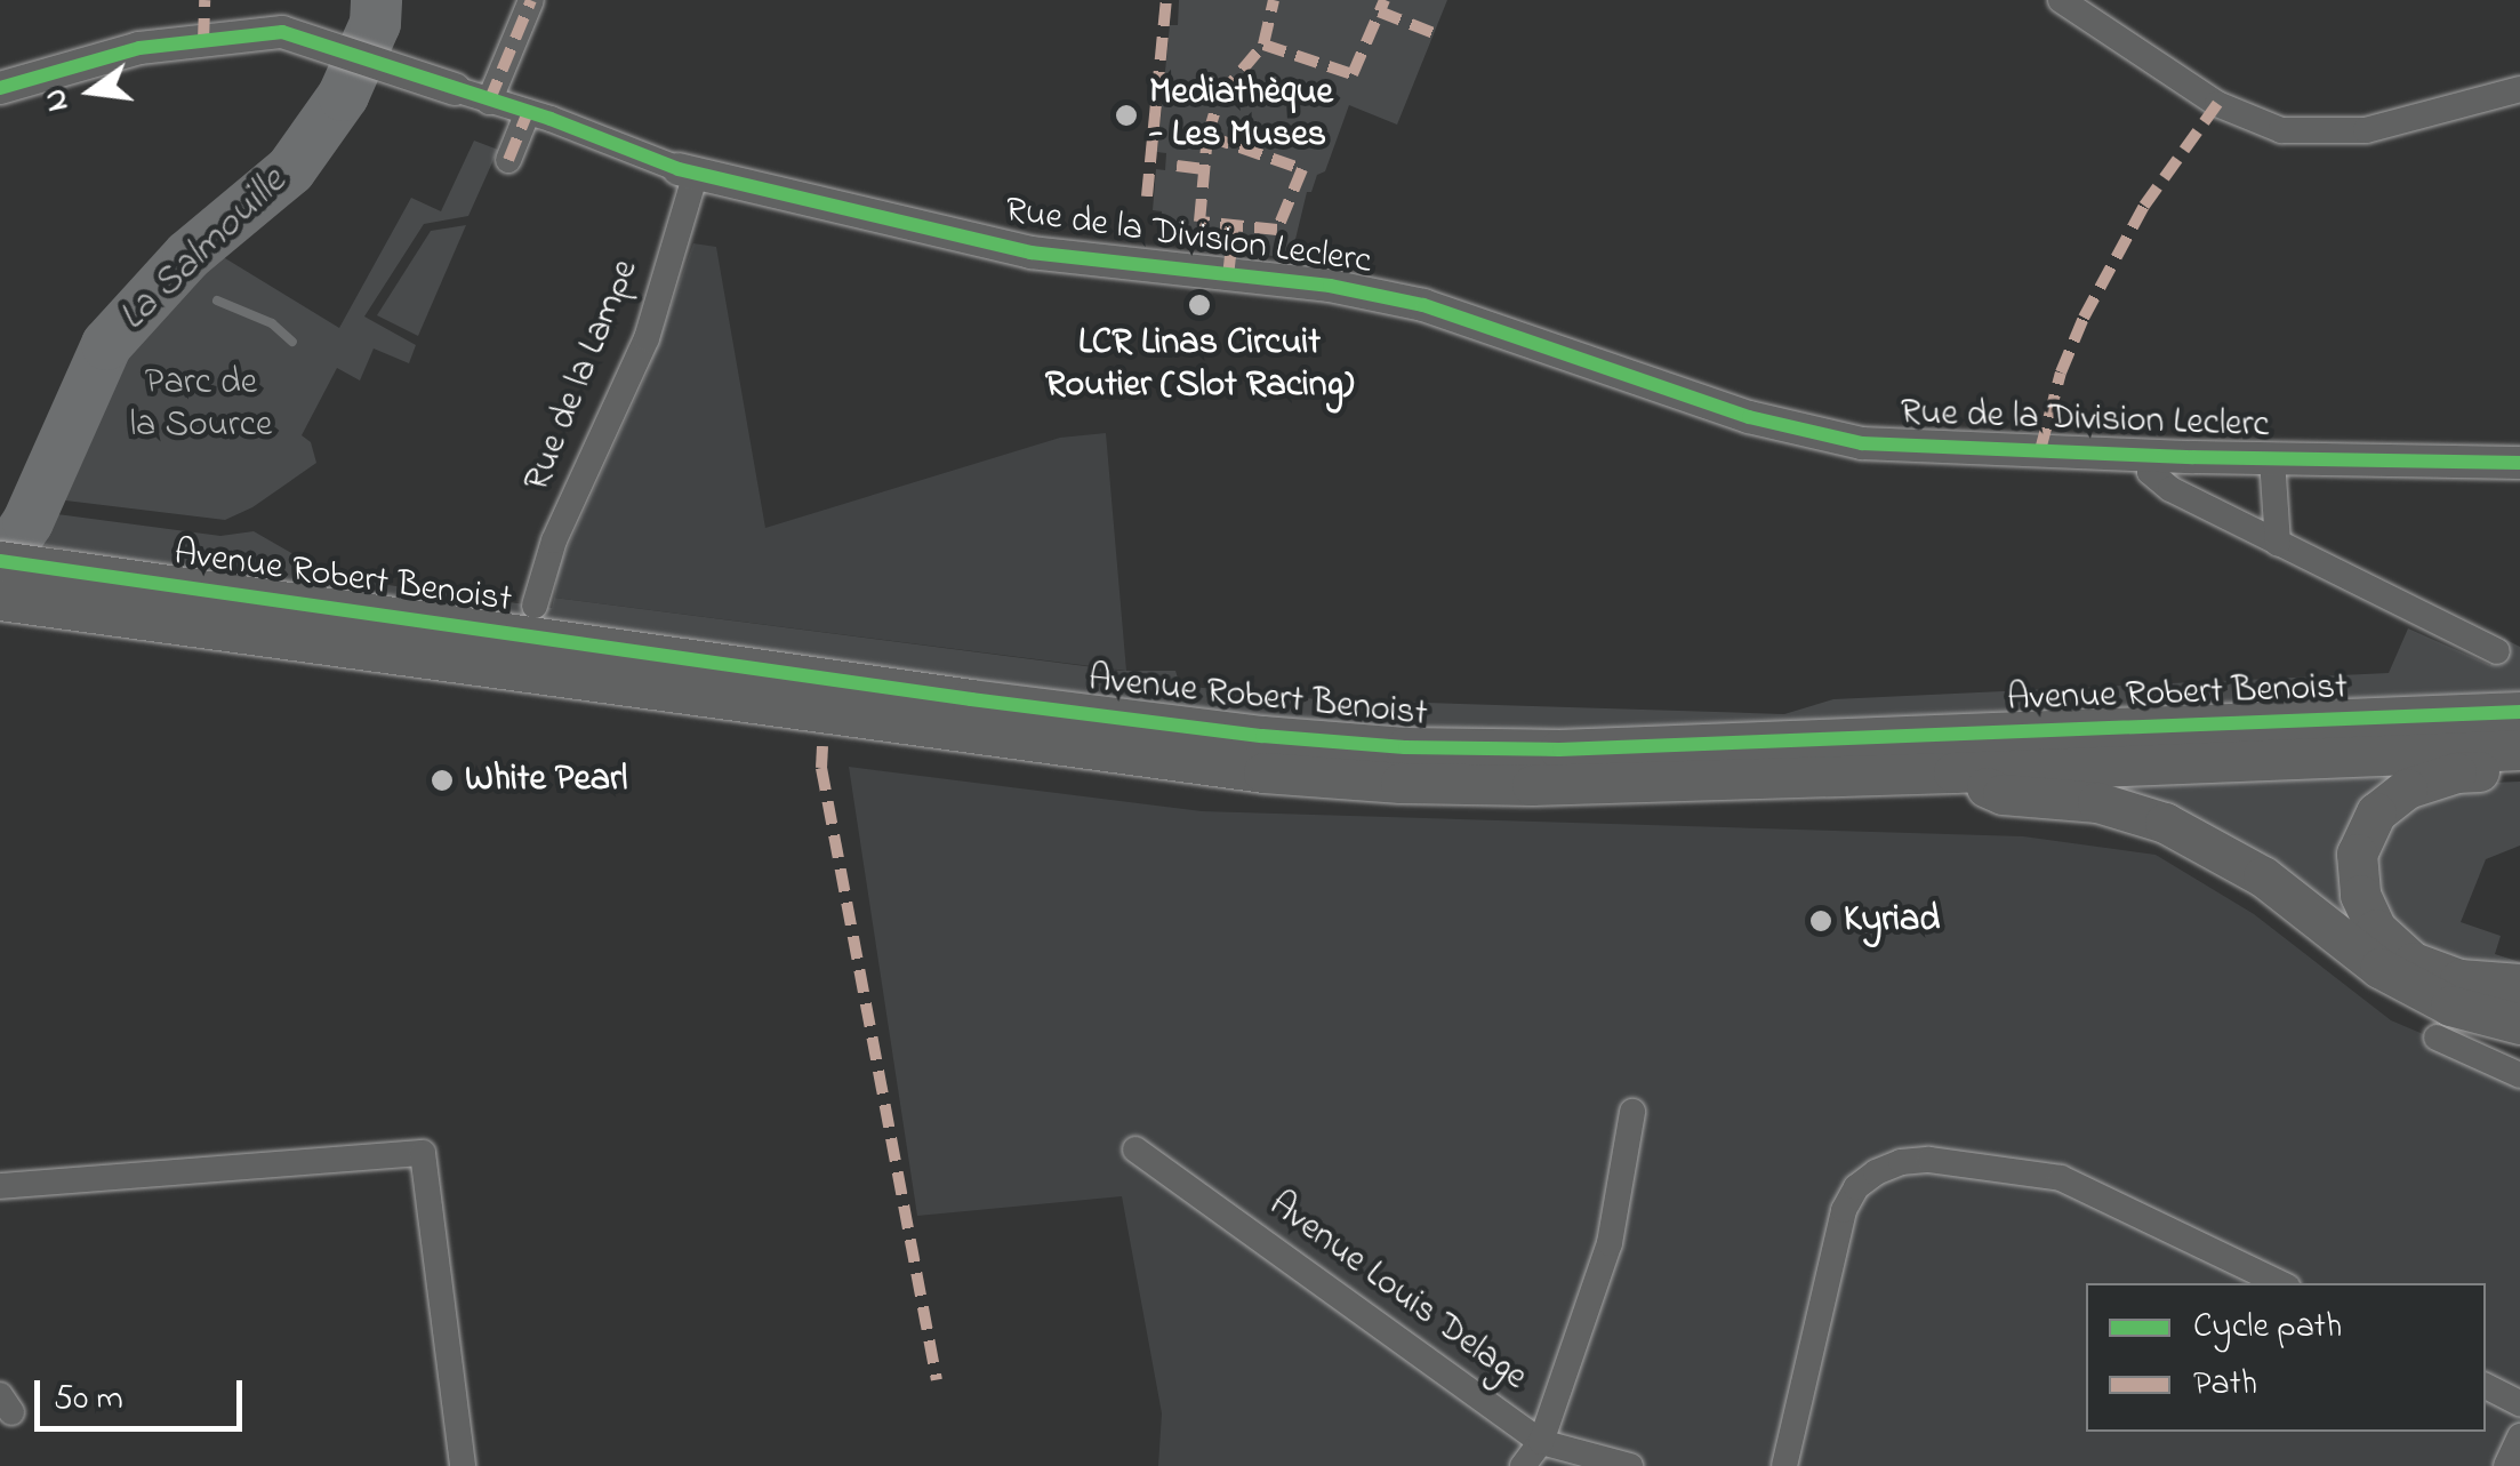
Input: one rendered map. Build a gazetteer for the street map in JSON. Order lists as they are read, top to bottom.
{
  "streets": {
    "main road": ["Avenue Robert Benoist"],
    "street": ["Rue de la Division Leclerc", "Rue de la Lampe", "Avenue Louis Delage"]
  },
  "crossings": [
    ["Rue de la Division Leclerc", "Rue de la Lampe"]
  ],
  "water": ["La Salmouille"],
  "parks": ["Parc de la Source"],
  "places": [
    "Mediathèque - Les Muses",
    "LCR Linas Circuit Routier (Slot Racing)",
    "White Pearl",
    "Kyriad"
  ],
  "legend": ["Cycle path", "Path"],
  "scale_bar": "50 m",
  "north": "left"
}
